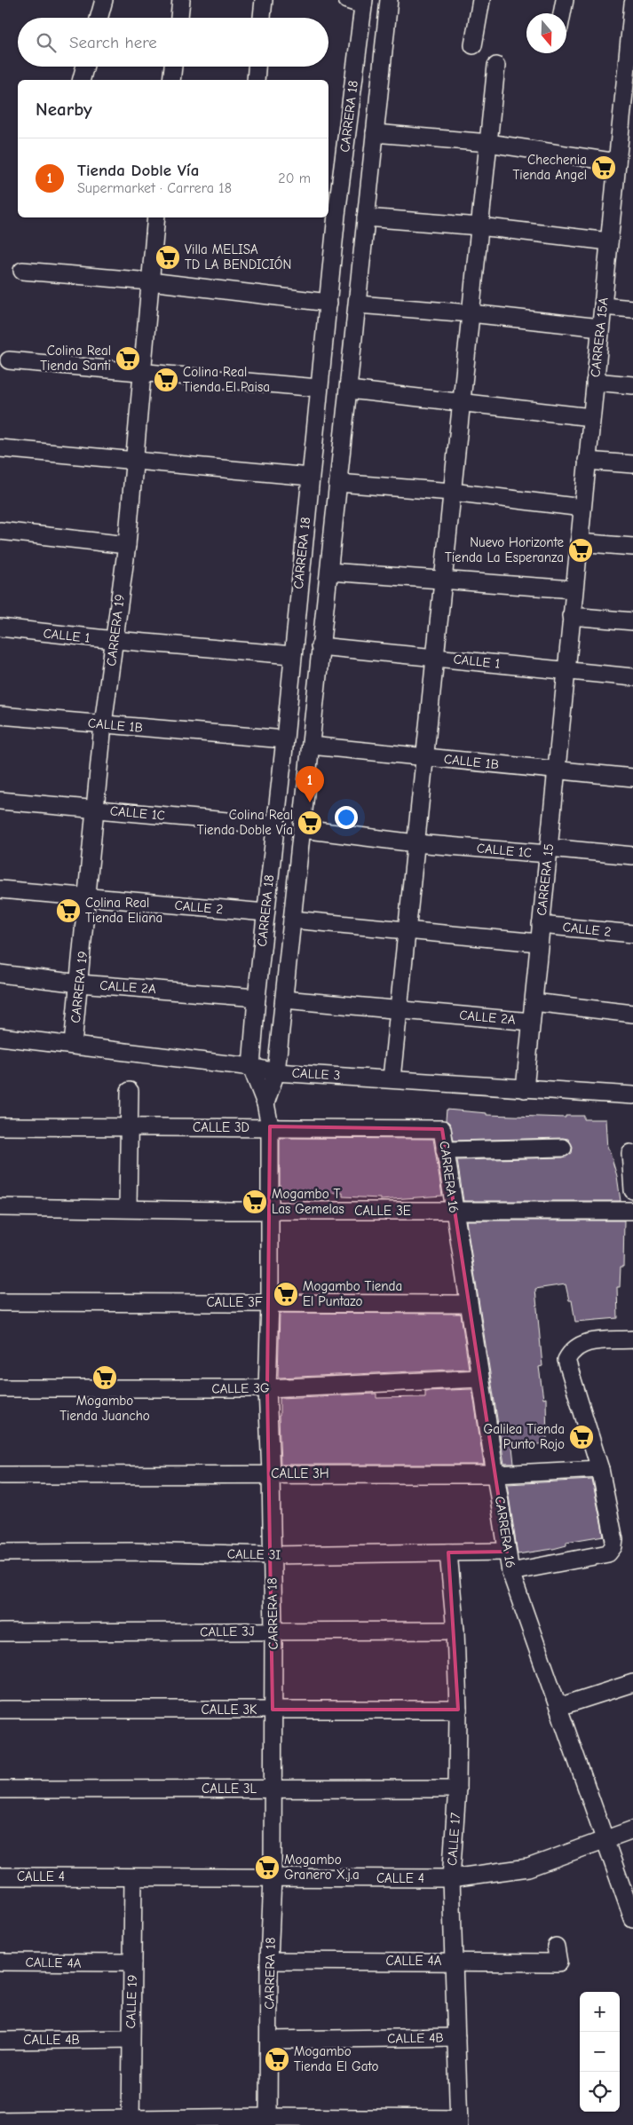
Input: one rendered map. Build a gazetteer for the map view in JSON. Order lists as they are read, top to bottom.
{
  "streets": {
    "street": [
      "CARRERA 18",
      "CARRERA 15A",
      "CARRERA 19",
      "CALLE 1",
      "CALLE 1B",
      "CALLE 1C",
      "CARRERA 15",
      "CALLE 2",
      "CALLE 2A",
      "CALLE 3",
      "CALLE 3D",
      "CARRERA 16",
      "CALLE 3E",
      "CALLE 3F",
      "CALLE 3G",
      "CALLE 3H",
      "CALLE 3I",
      "CALLE 3J",
      "CALLE 3K",
      "CALLE 3L",
      "CALLE 17",
      "CALLE 4",
      "CALLE 4A",
      "CALLE 19",
      "CALLE 4B"
    ]
  },
  "crossings": [
    ["CARRERA 18", "CALLE 1"],
    ["CARRERA 18", "CALLE 1B"],
    ["CARRERA 18", "CALLE 1C"],
    ["CARRERA 18", "CALLE 2"],
    ["CARRERA 18", "CALLE 2A"],
    ["CARRERA 18", "CALLE 3"],
    ["CARRERA 18", "CALLE 3D"],
    ["CARRERA 18", "CALLE 3E"],
    ["CARRERA 18", "CALLE 3F"],
    ["CARRERA 18", "CALLE 3G"],
    ["CARRERA 18", "CALLE 3H"],
    ["CARRERA 18", "CALLE 3I"],
    ["CARRERA 18", "CALLE 3J"],
    ["CARRERA 18", "CALLE 3K"],
    ["CARRERA 18", "CALLE 3L"],
    ["CARRERA 18", "CALLE 4"],
    ["CARRERA 18", "CALLE 4A"],
    ["CARRERA 18", "CALLE 4B"],
    ["CARRERA 15A", "CALLE 1"],
    ["CARRERA 15A", "CARRERA 15"],
    ["CARRERA 19", "CALLE 1"],
    ["CARRERA 19", "CALLE 1B"],
    ["CARRERA 19", "CALLE 1C"],
    ["CARRERA 19", "CALLE 2"],
    ["CARRERA 19", "CALLE 2A"],
    ["CARRERA 19", "CALLE 3"],
    ["CALLE 1", "CARRERA 15"],
    ["CALLE 1B", "CARRERA 15"],
    ["CALLE 1C", "CARRERA 15"],
    ["CARRERA 15", "CALLE 2"],
    ["CARRERA 15", "CALLE 2A"],
    ["CARRERA 15", "CALLE 3"],
    ["CALLE 3D", "CARRERA 16"],
    ["CARRERA 16", "CALLE 3E"],
    ["CARRERA 16", "CALLE 3F"],
    ["CARRERA 16", "CALLE 3G"],
    ["CARRERA 16", "CALLE 3H"],
    ["CARRERA 16", "CALLE 3I"],
    ["CARRERA 16", "CALLE 4"],
    ["CALLE 3I", "CALLE 17"],
    ["CALLE 3J", "CALLE 17"],
    ["CALLE 3K", "CALLE 17"],
    ["CALLE 3L", "CALLE 17"],
    ["CALLE 17", "CALLE 4"],
    ["CALLE 17", "CALLE 4A"],
    ["CALLE 17", "CALLE 4B"],
    ["CALLE 4", "CALLE 19"],
    ["CALLE 4A", "CALLE 19"],
    ["CALLE 19", "CALLE 4B"]
  ],
  "places": {
    "supermarket": [
      "Chechenia Tienda Angel",
      "Villa MELISA TD LA BENDICIÓN",
      "Colina Real Tienda Santi",
      "Colina Real Tienda El Paisa",
      "Nuevo Horizonte Tienda La Esperanza",
      "Colina Real Tienda Doble Vía",
      "Colina Real Tienda Eliana",
      "Mogambo T Las Gemelas",
      "Mogambo Tienda El Puntazo",
      "Mogambo Tienda Juancho",
      "Galilea Tienda Punto Rojo",
      "Mogambo Granero X.j.a",
      "Mogambo Tienda El Gato"
    ]
  },
  "north": "bottom",
  "page": {
    "search": "Search here",
    "heading": "Nearby",
    "list": [
      {
        "mark": "1",
        "name": "Tienda Doble Vía",
        "note": "Supermarket · Carrera 18",
        "value": "20 m"
      }
    ],
    "pins": "1",
    "map_buttons": ["+", "−"]
  }
}
